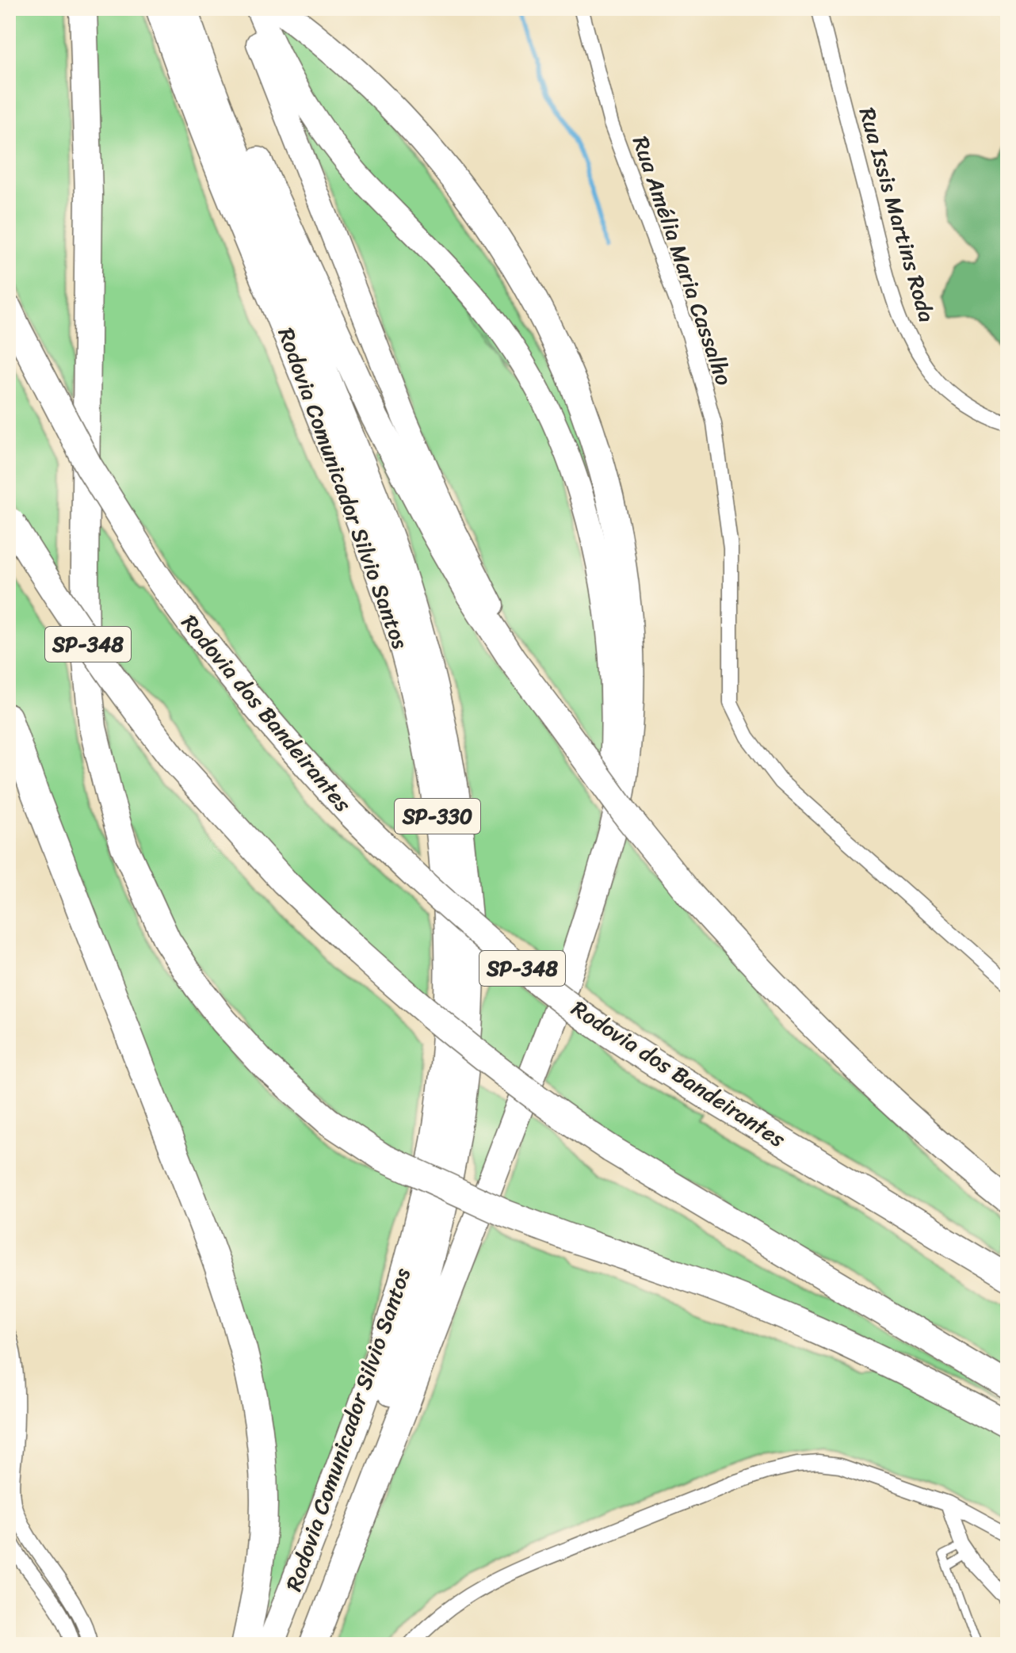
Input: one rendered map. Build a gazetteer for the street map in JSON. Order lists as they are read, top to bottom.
{
  "streets": {
    "highway": [
      "Rodovia Comunicador Silvio Santos",
      "SP-348",
      "Rodovia dos Bandeirantes",
      "SP-330"
    ],
    "street": ["Rua Issis Martins Roda", "Rua Amélia Maria Cassalho"]
  }
}
